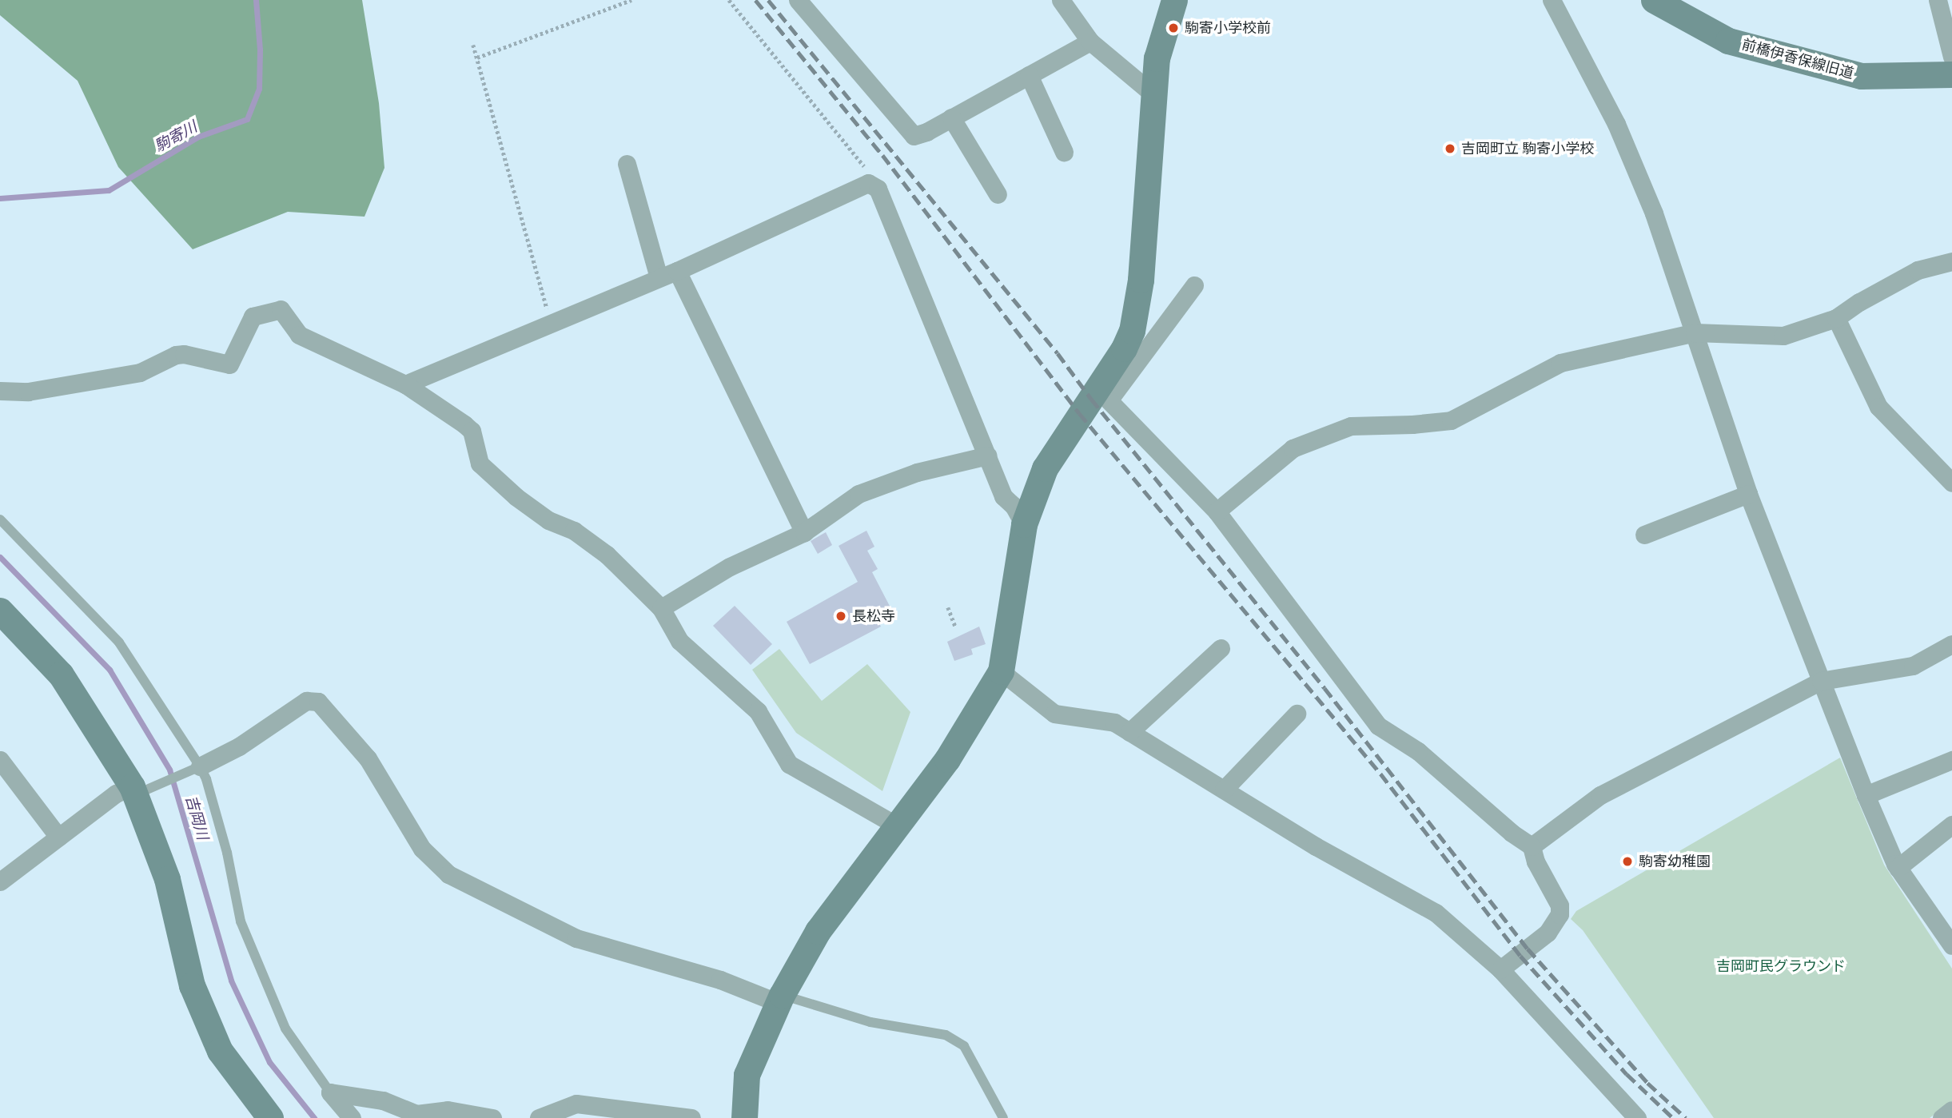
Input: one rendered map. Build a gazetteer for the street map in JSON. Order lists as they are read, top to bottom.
{
  "streets": {
    "street": ["前橋伊香保線旧道"]
  },
  "water": ["駒寄川", "吉岡川"],
  "parks": ["吉岡町民グラウンド"],
  "places": [
    "駒寄小学校前",
    "吉岡町立 駒寄小学校",
    "長松寺",
    "駒寄幼稚園"
  ]
}
